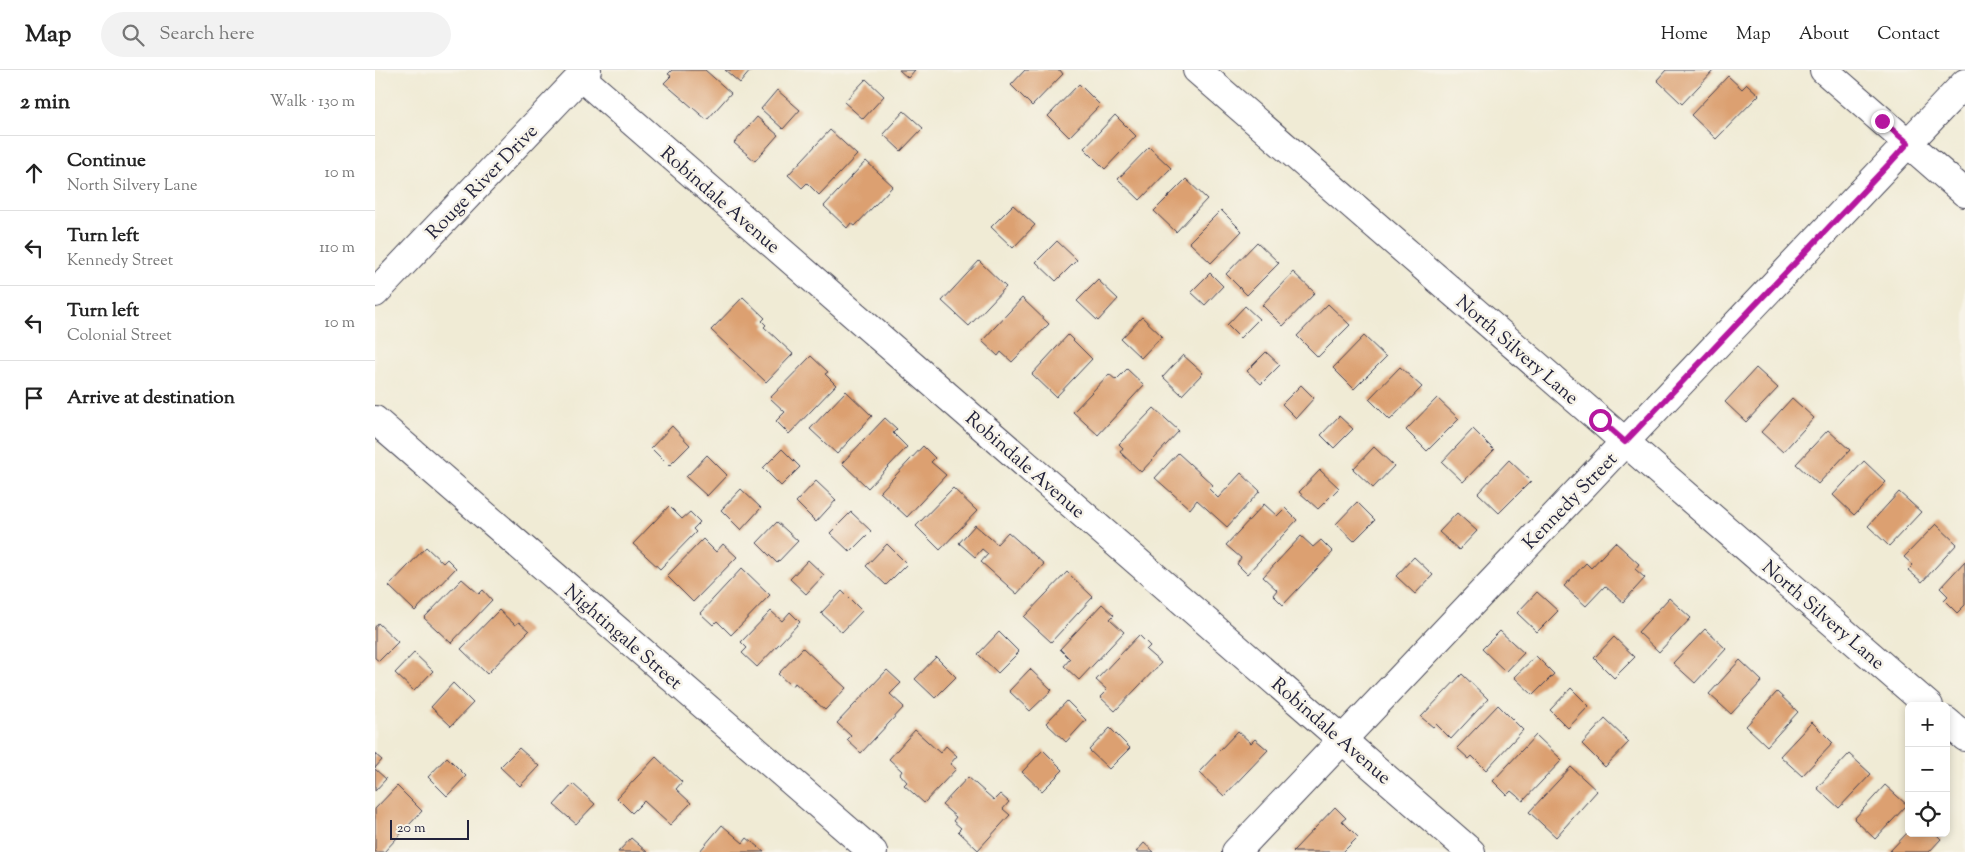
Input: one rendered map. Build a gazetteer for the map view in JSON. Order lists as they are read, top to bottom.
{
  "streets": {
    "street": [
      "Rouge River Drive",
      "Robindale Avenue",
      "North Silvery Lane",
      "Kennedy Street",
      "Nightingale Street"
    ]
  },
  "crossings": [
    ["Rouge River Drive", "Robindale Avenue"],
    ["Robindale Avenue", "Kennedy Street"],
    ["North Silvery Lane", "Kennedy Street"]
  ],
  "scale_bar": "20 m",
  "page": {
    "header": "Map",
    "search": "Search here",
    "nav": [
      "Home",
      "Map",
      "About",
      "Contact"
    ],
    "heading": ["2 min", "Walk · 130 m"],
    "list": [
      ["Continue", "North Silvery Lane", "10 m"],
      ["Turn left", "Kennedy Street", "110 m"],
      ["Turn left", "Colonial Street", "10 m"],
      "Arrive at destination"
    ],
    "map_buttons": ["+", "−"],
    "scale": "20 m"
  }
}
